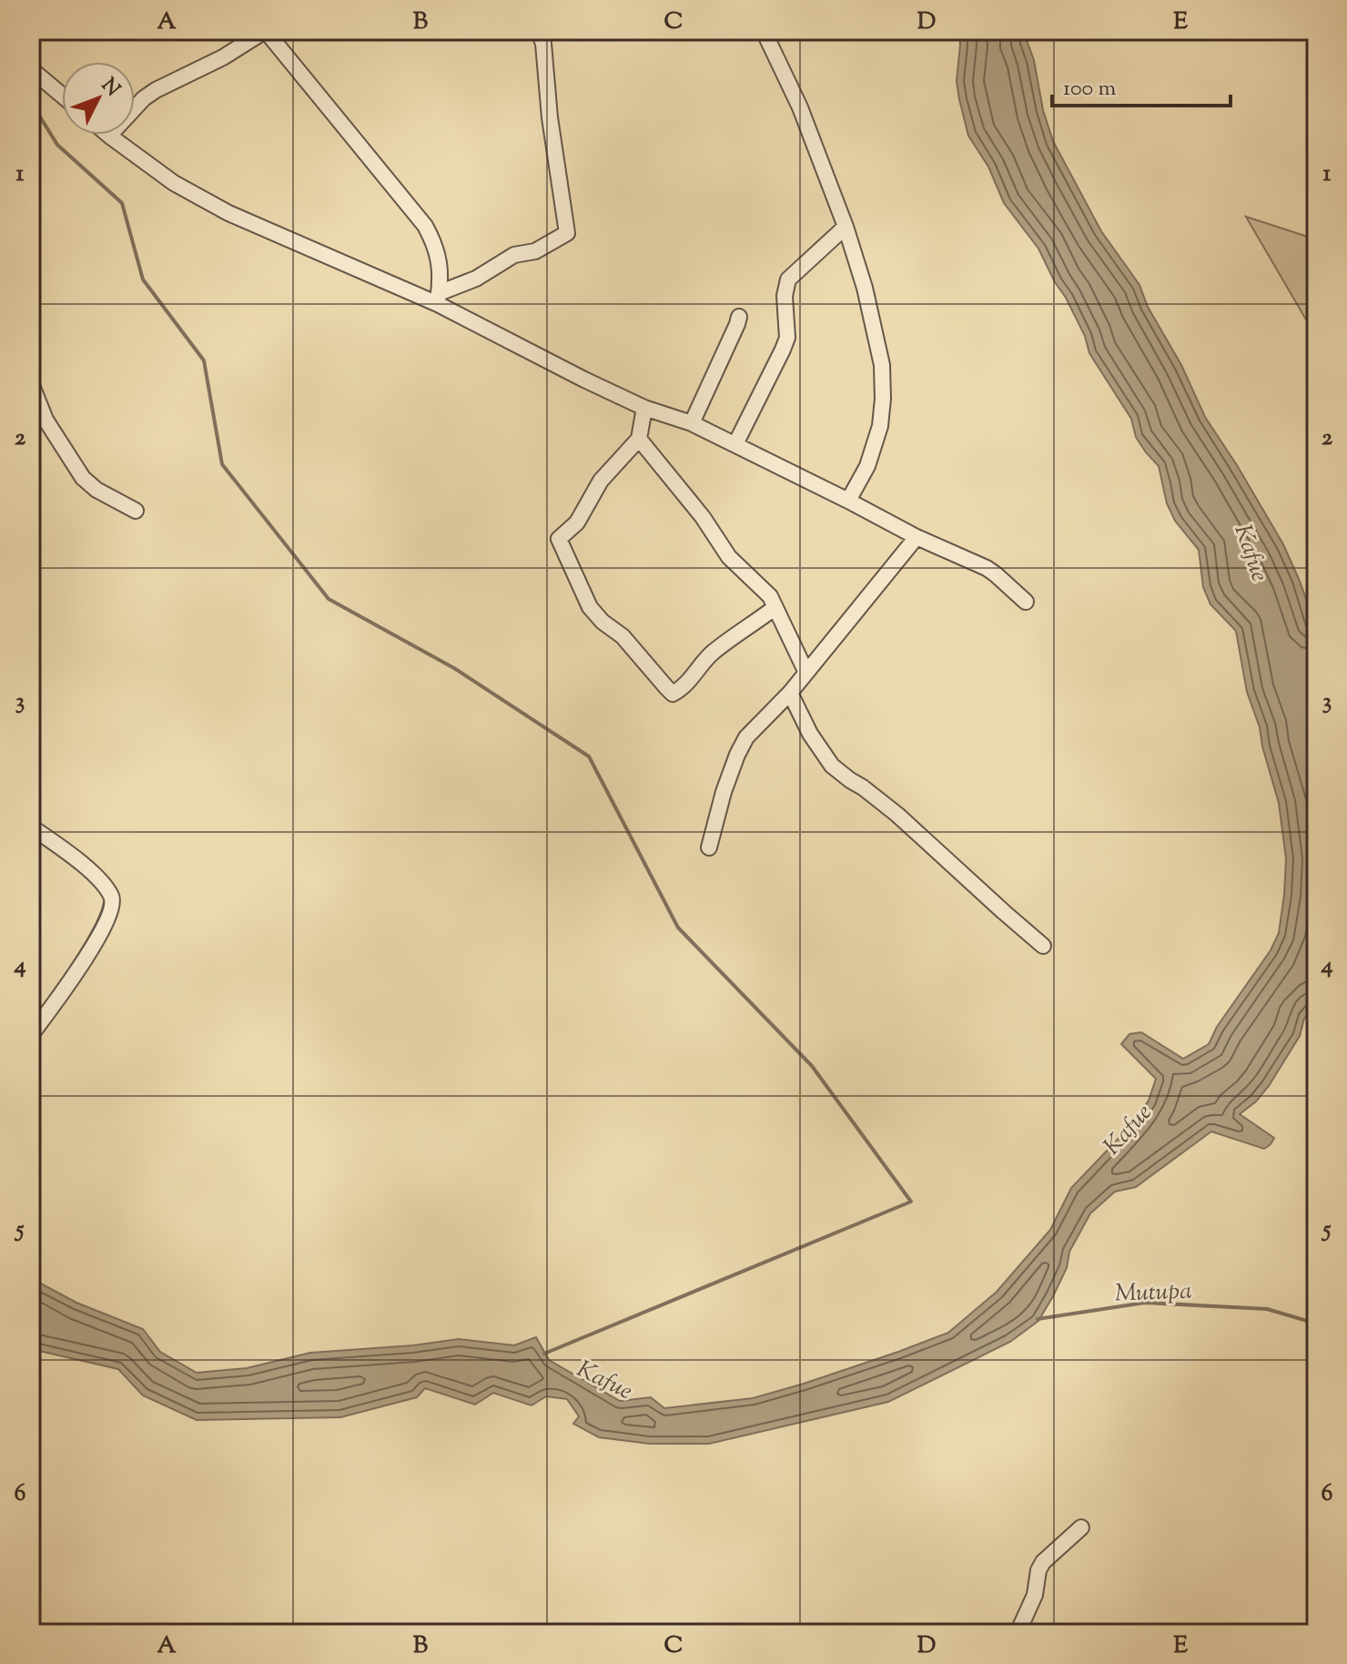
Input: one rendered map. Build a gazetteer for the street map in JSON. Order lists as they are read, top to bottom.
{
  "water": ["Kafue", "Mutupa"],
  "scale_bar": "100 m",
  "north": "top right",
  "grid": {
    "columns": [
      "A",
      "B",
      "C",
      "D",
      "E"
    ],
    "rows": [
      "1",
      "2",
      "3",
      "4",
      "5",
      "6"
    ]
  }
}
